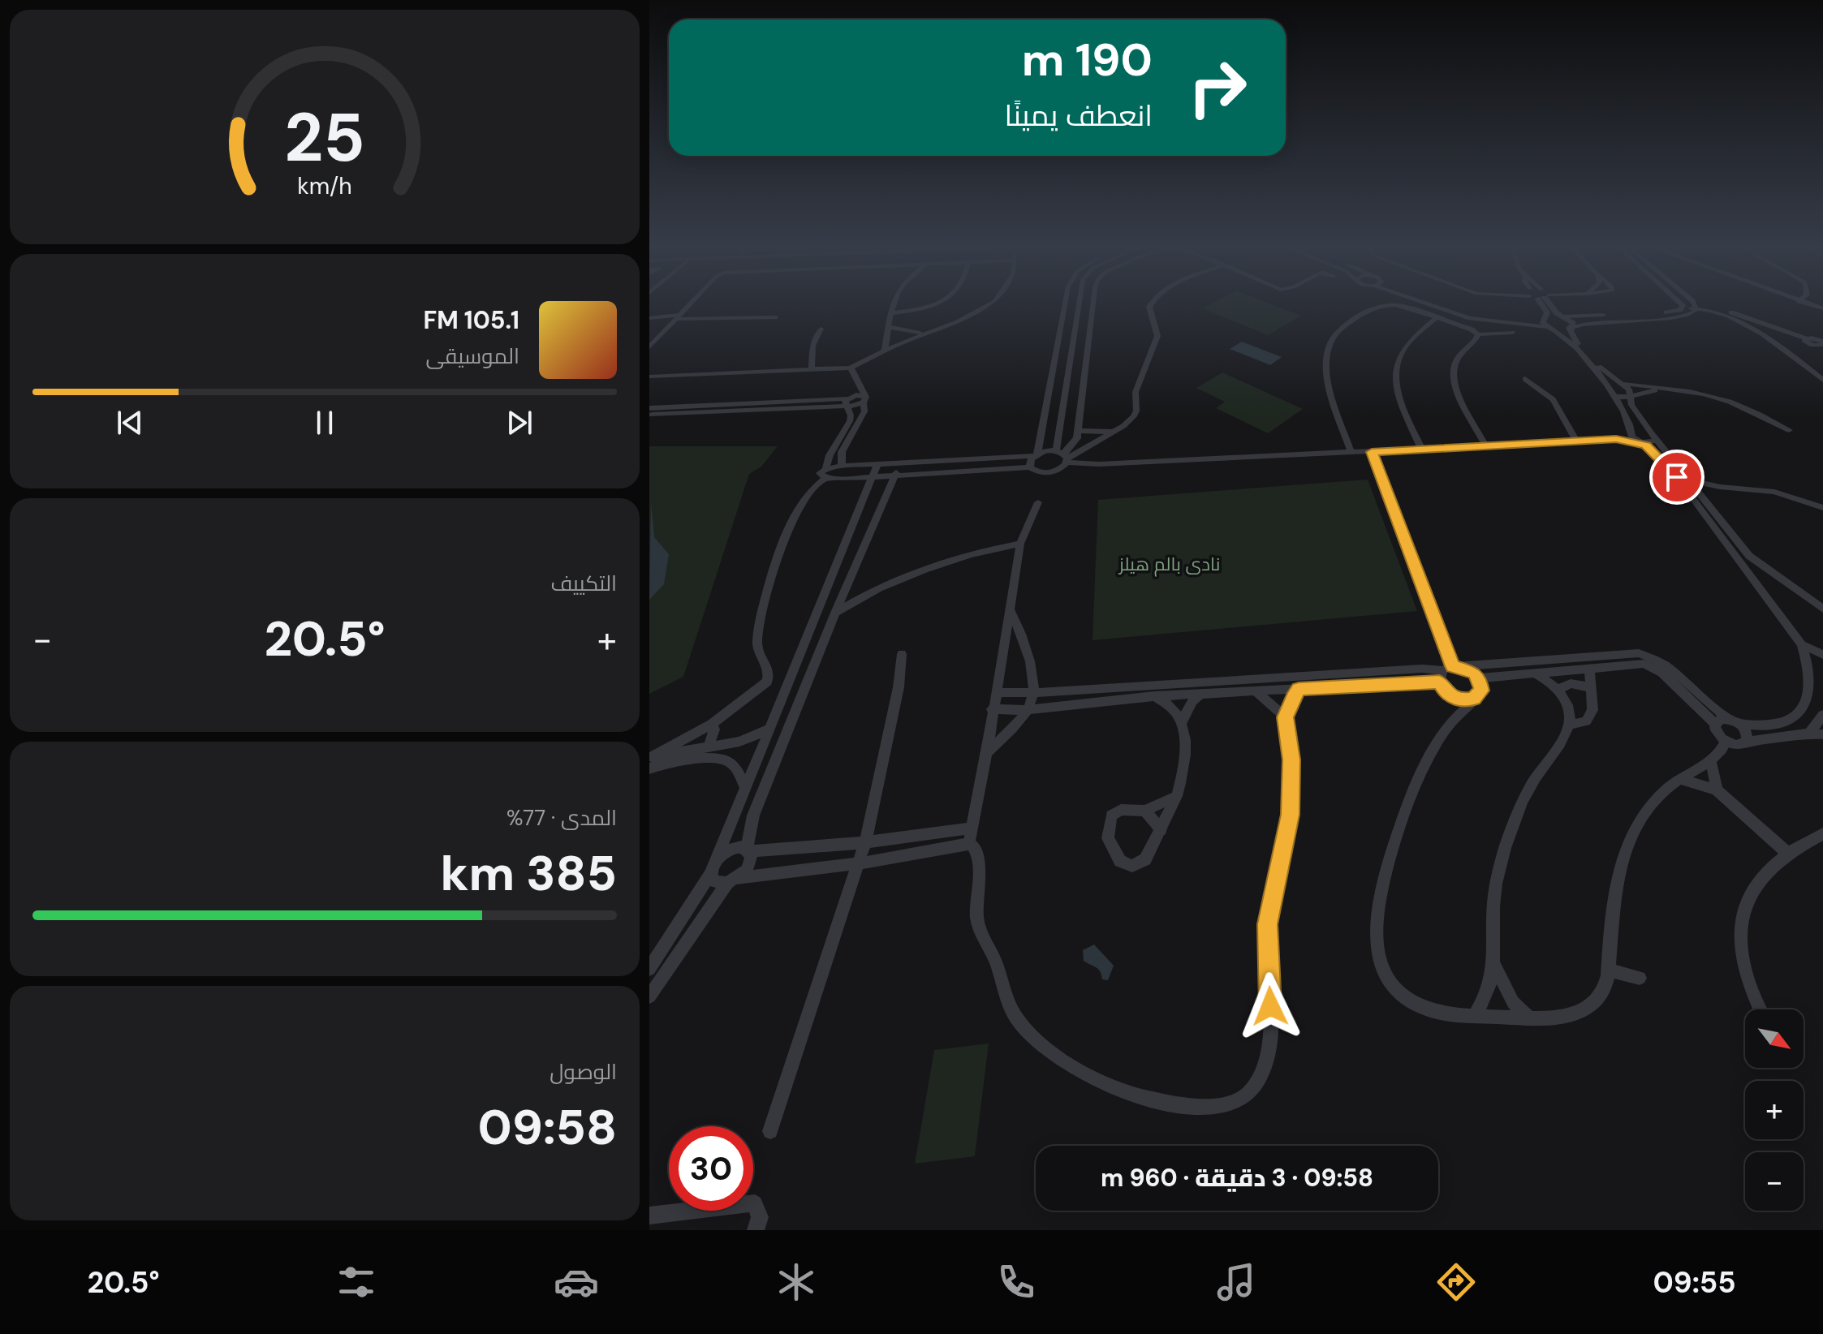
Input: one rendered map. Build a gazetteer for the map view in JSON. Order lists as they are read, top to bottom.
{
  "parks": ["نادى بالم هيلز"],
  "north": "bottom right",
  "page": {
    "turn": ["190 m", "انعطف يمينًا"],
    "song": ["105.1 FM", "الموسيقى"],
    "tile": [
      "التكييف",
      ["المدى · 77%", "385 km"],
      ["الوصول", "09:58"]
    ],
    "heat": ["−", "20.5°", "+"],
    "map_buttons": ["+", "−"],
    "limit": "30",
    "trip": "09:58 · 3 دقيقة · 960 m",
    "tabs": ["09:55", "20.5°"],
    "gauge": ["25", "km/h"]
  }
}
